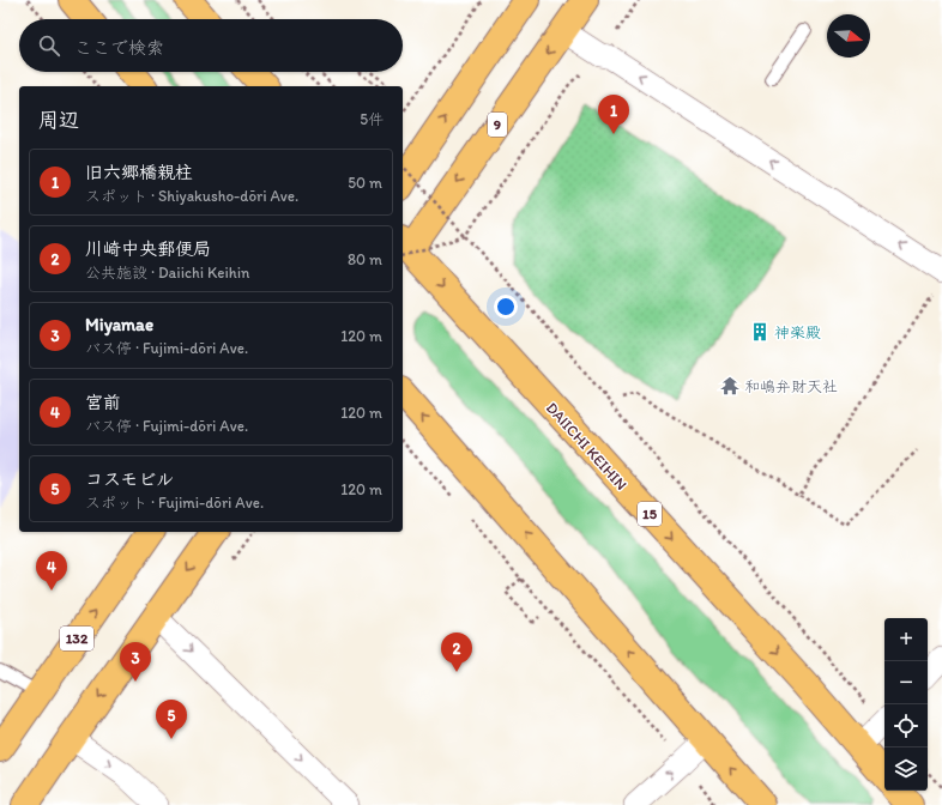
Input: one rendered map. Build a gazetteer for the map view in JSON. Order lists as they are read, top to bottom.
{
  "streets": {
    "main road": [
      "9",
      "DAIICHI KEIHIN",
      "15",
      "132"
    ]
  },
  "crossings": [
    ["9", "DAIICHI KEIHIN"]
  ],
  "places": {
    "building": ["神楽殿"],
    "temple": ["和嶋弁財天社"]
  },
  "north": "right",
  "page": {
    "search": "ここで検索",
    "heading": ["周辺", "5件"],
    "pins": [
      "1",
      "4",
      "2",
      "3",
      "5"
    ],
    "list": [
      {
        "mark": "1",
        "name": "旧六郷橋親柱",
        "note": "スポット · Shiyakusho-dōri Ave.",
        "value": "50 m"
      },
      {
        "mark": "2",
        "name": "川崎中央郵便局",
        "note": "公共施設 · Daiichi Keihin",
        "value": "80 m"
      },
      {
        "mark": "3",
        "name": "Miyamae",
        "note": "バス停 · Fujimi-dōri Ave.",
        "value": "120 m"
      },
      {
        "mark": "4",
        "name": "宮前",
        "note": "バス停 · Fujimi-dōri Ave.",
        "value": "120 m"
      },
      {
        "mark": "5",
        "name": "コスモビル",
        "note": "スポット · Fujimi-dōri Ave.",
        "value": "120 m"
      }
    ],
    "map_buttons": ["+", "−"]
  }
}
